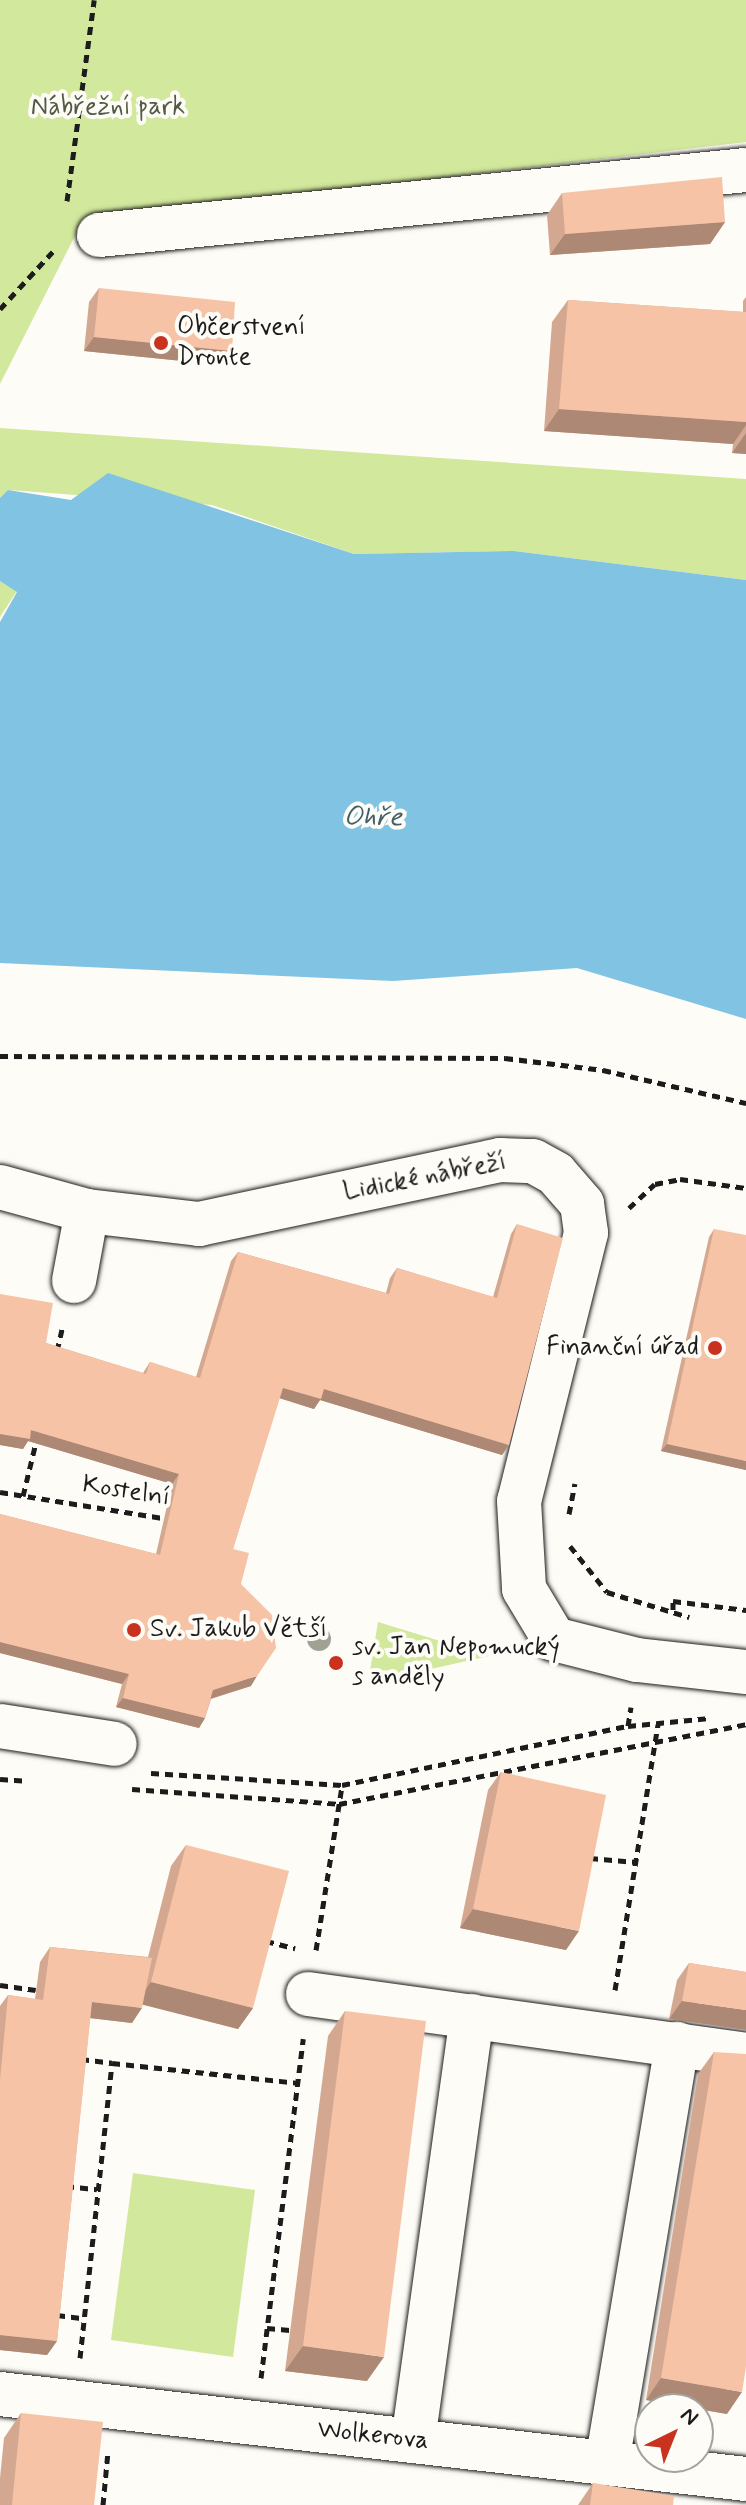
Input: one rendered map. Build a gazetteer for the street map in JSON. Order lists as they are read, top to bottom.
{
  "streets": {
    "street": ["Lidické nábřeží", "Wolkerova"],
    "path": ["Kostelní"]
  },
  "water": ["Ohře"],
  "parks": ["Nábřežní park"],
  "places": [
    "Občerstvení Dronte",
    "Finanční úřad",
    "Sv. Jakub Větší",
    "sv. Jan Nepomucký s anděly"
  ],
  "north": "top right"
}
